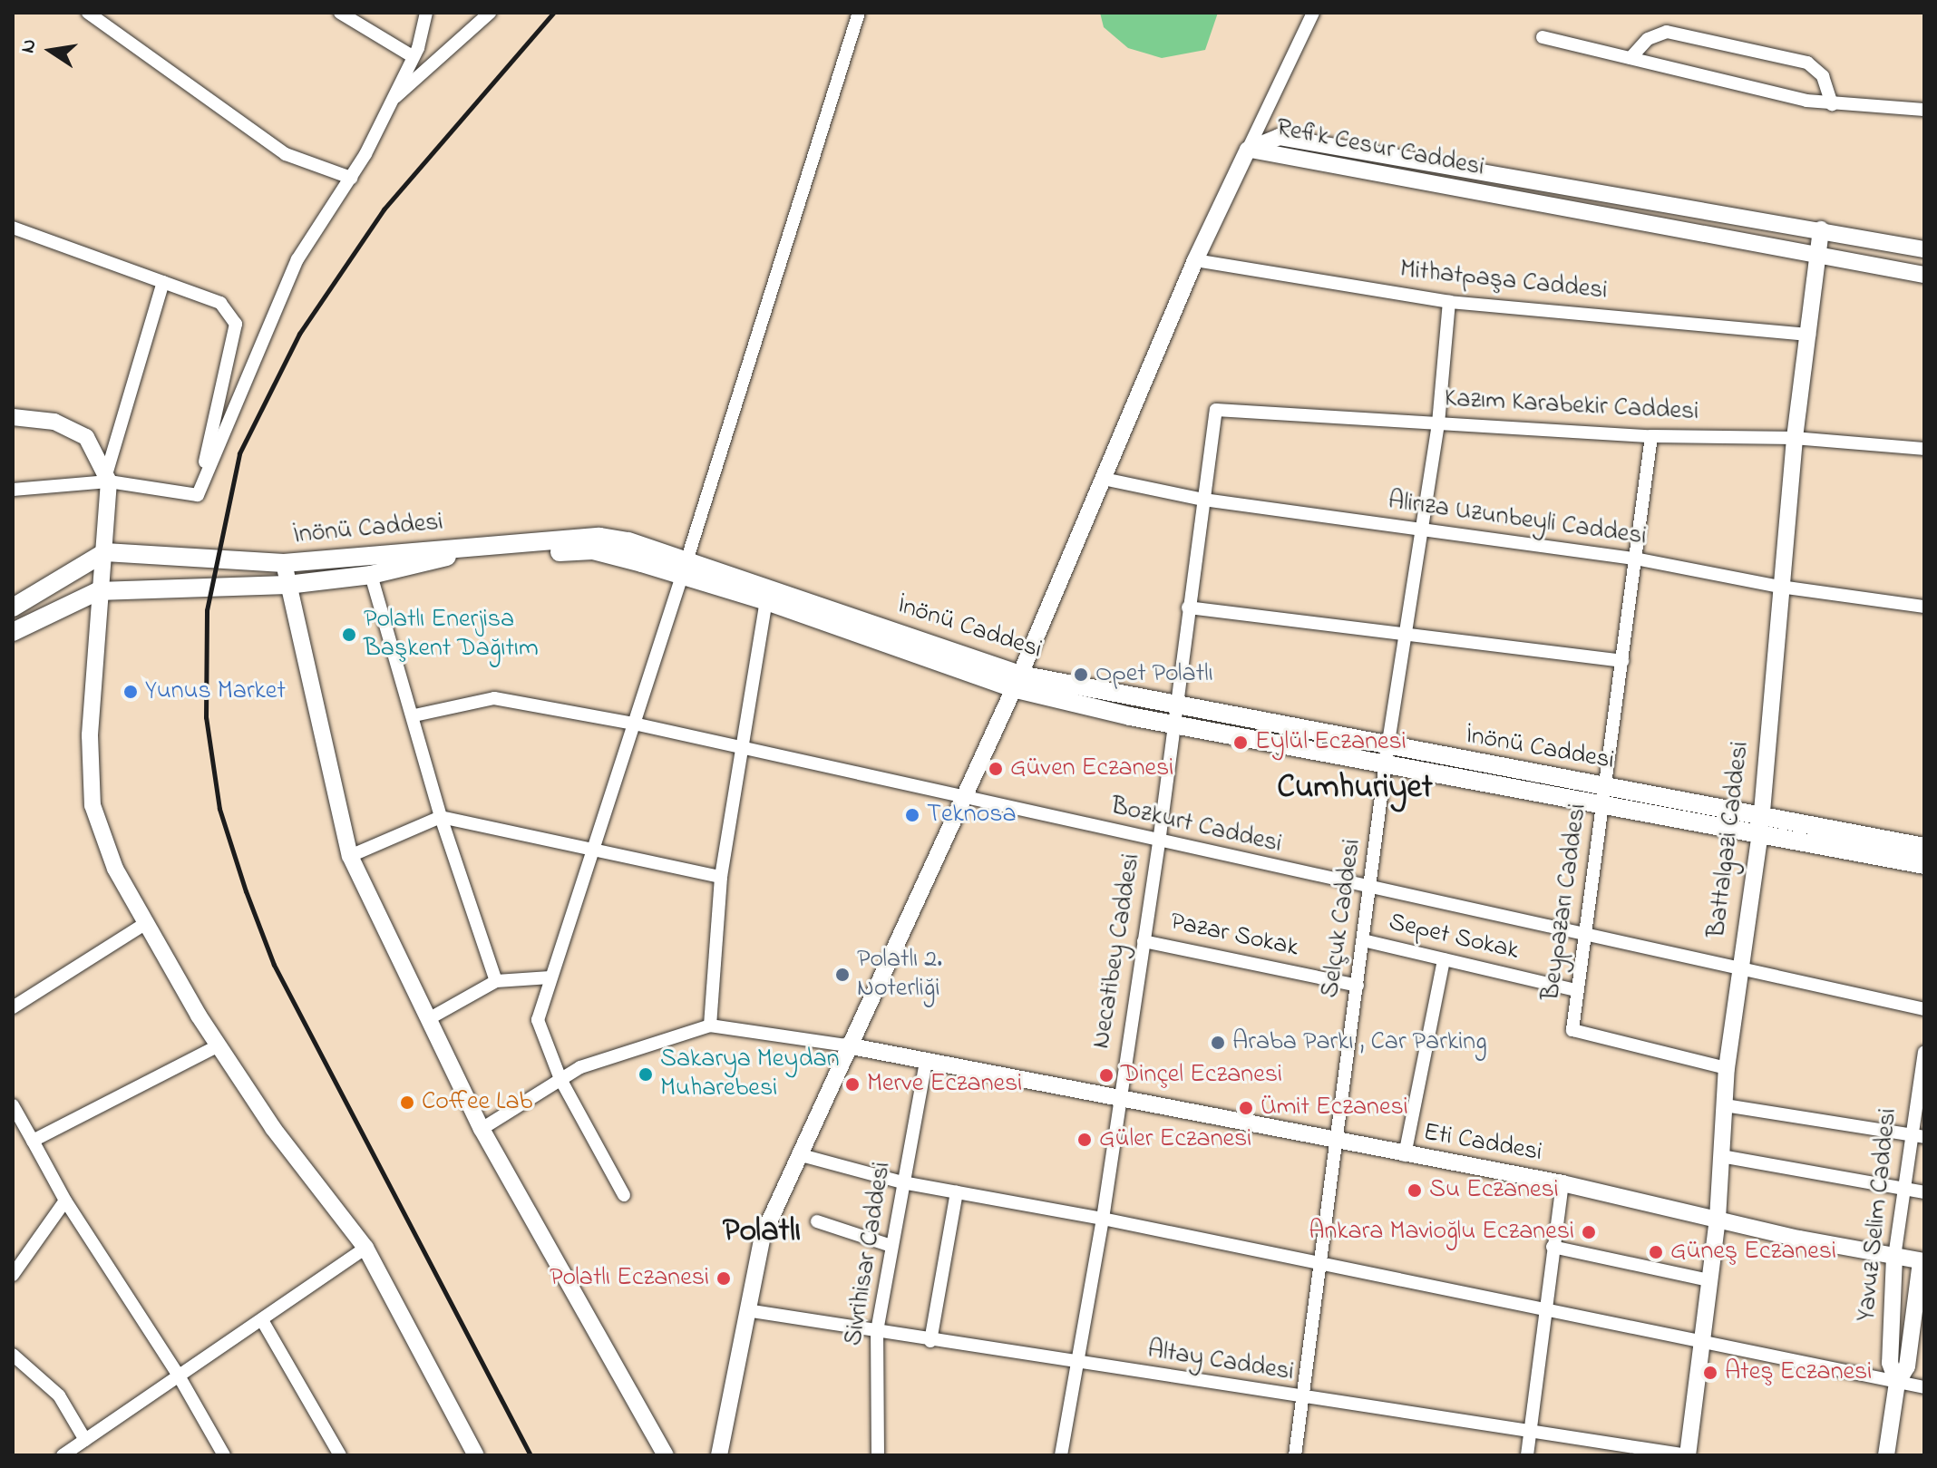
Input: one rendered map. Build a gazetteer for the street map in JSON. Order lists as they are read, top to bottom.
{
  "streets": {
    "main road": ["İnönü Caddesi"],
    "street": [
      "Refik Cesur Caddesi",
      "Mithatpaşa Caddesi",
      "Kazım Karabekir Caddesi",
      "Alirıza Uzunbeyli Caddesi",
      "Bozkurt Caddesi",
      "Battalgazi Caddesi",
      "Beypazarı Caddesi",
      "Selçuk Caddesi",
      "Pazar Sokak",
      "Sepet Sokak",
      "Necatibey Caddesi",
      "Eti Caddesi",
      "Yavuz Selim Caddesi",
      "Sivrihisar Caddesi",
      "Altay Caddesi"
    ]
  },
  "crossings": [
    ["Refik Cesur Caddesi", "Battalgazi Caddesi"],
    ["Mithatpaşa Caddesi", "Battalgazi Caddesi"],
    ["Mithatpaşa Caddesi", "Selçuk Caddesi"],
    ["Kazım Karabekir Caddesi", "Battalgazi Caddesi"],
    ["Kazım Karabekir Caddesi", "Beypazarı Caddesi"],
    ["Kazım Karabekir Caddesi", "Selçuk Caddesi"],
    ["Kazım Karabekir Caddesi", "Necatibey Caddesi"],
    ["Alirıza Uzunbeyli Caddesi", "Battalgazi Caddesi"],
    ["Alirıza Uzunbeyli Caddesi", "Beypazarı Caddesi"],
    ["Alirıza Uzunbeyli Caddesi", "Selçuk Caddesi"],
    ["Alirıza Uzunbeyli Caddesi", "Necatibey Caddesi"],
    ["İnönü Caddesi", "Battalgazi Caddesi"],
    ["İnönü Caddesi", "Beypazarı Caddesi"],
    ["İnönü Caddesi", "Selçuk Caddesi"],
    ["İnönü Caddesi", "Necatibey Caddesi"],
    ["Bozkurt Caddesi", "Battalgazi Caddesi"],
    ["Bozkurt Caddesi", "Beypazarı Caddesi"],
    ["Bozkurt Caddesi", "Selçuk Caddesi"],
    ["Bozkurt Caddesi", "Necatibey Caddesi"],
    ["Battalgazi Caddesi", "Beypazarı Caddesi"],
    ["Battalgazi Caddesi", "Eti Caddesi"],
    ["Battalgazi Caddesi", "Altay Caddesi"],
    ["Beypazarı Caddesi", "Sepet Sokak"],
    ["Selçuk Caddesi", "Pazar Sokak"],
    ["Selçuk Caddesi", "Sepet Sokak"],
    ["Selçuk Caddesi", "Eti Caddesi"],
    ["Selçuk Caddesi", "Altay Caddesi"],
    ["Pazar Sokak", "Necatibey Caddesi"],
    ["Necatibey Caddesi", "Eti Caddesi"],
    ["Necatibey Caddesi", "Altay Caddesi"],
    ["Eti Caddesi", "Yavuz Selim Caddesi"],
    ["Eti Caddesi", "Sivrihisar Caddesi"],
    ["Sivrihisar Caddesi", "Altay Caddesi"]
  ],
  "districts": ["Cumhuriyet", "Polatlı"],
  "places": [
    "Polatlı Enerjisa Başkent Dağıtım",
    "Opet Polatlı",
    "Yunus Market",
    "Eylül Eczanesi",
    "Güven Eczanesi",
    "Teknosa",
    "Polatlı 2. Noterliği",
    "Araba Parkı , Car Parking",
    "Sakarya Meydan Muharebesi",
    "Dinçel Eczanesi",
    "Merve Eczanesi",
    "Coffee Lab",
    "Ümit Eczanesi",
    "Güler Eczanesi",
    "Su Eczanesi",
    "Ankara Mavioğlu Eczanesi",
    "Güneş Eczanesi",
    "Polatlı Eczanesi",
    "Ateş Eczanesi"
  ],
  "north": "left"
}
